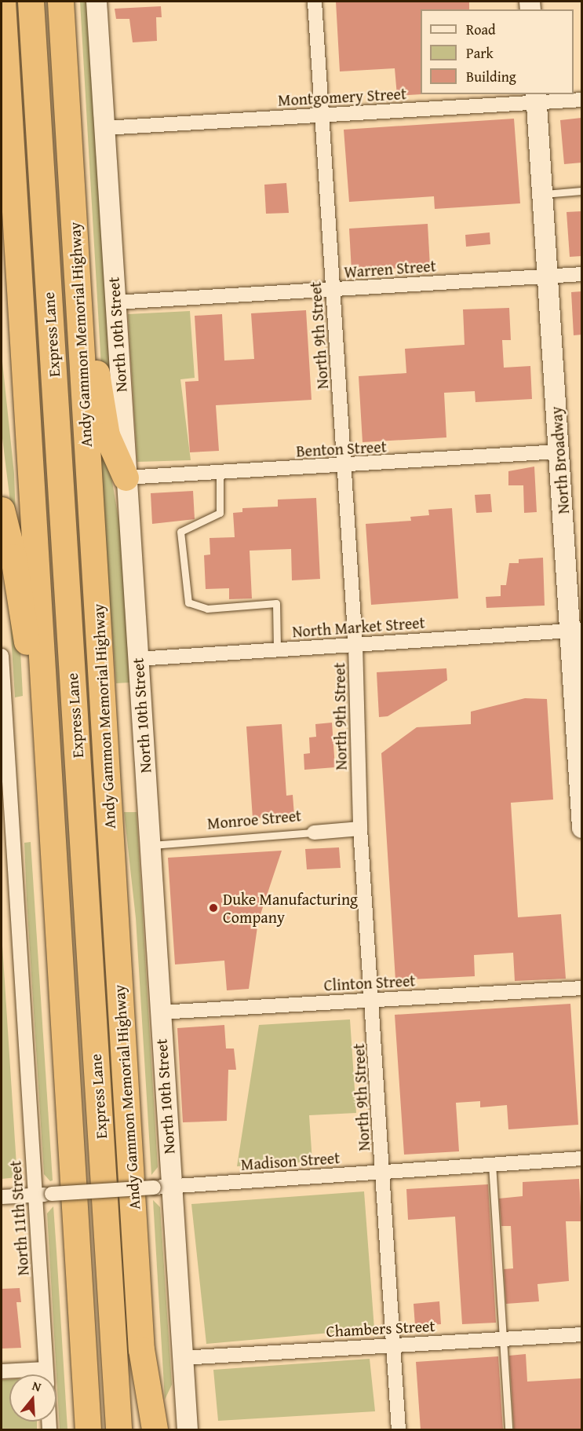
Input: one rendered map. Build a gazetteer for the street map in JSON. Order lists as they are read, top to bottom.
{
  "streets": {
    "highway": ["Express Lane", "Andy Gammon Memorial Highway"],
    "street": [
      "Montgomery Street",
      "Warren Street",
      "North 10th Street",
      "North 9th Street",
      "Benton Street",
      "North Broadway",
      "North Market Street",
      "Monroe Street",
      "Clinton Street",
      "Madison Street",
      "North 11th Street",
      "Chambers Street"
    ]
  },
  "crossings": [
    ["Montgomery Street", "North 10th Street"],
    ["Montgomery Street", "North 9th Street"],
    ["Montgomery Street", "North Broadway"],
    ["Warren Street", "North 10th Street"],
    ["Warren Street", "North 9th Street"],
    ["Warren Street", "North Broadway"],
    ["North 10th Street", "Benton Street"],
    ["North 10th Street", "North Market Street"],
    ["North 10th Street", "Monroe Street"],
    ["North 10th Street", "Clinton Street"],
    ["North 10th Street", "Madison Street"],
    ["North 10th Street", "Chambers Street"],
    ["North 9th Street", "Benton Street"],
    ["North 9th Street", "North Market Street"],
    ["North 9th Street", "Monroe Street"],
    ["North 9th Street", "Clinton Street"],
    ["North 9th Street", "Madison Street"],
    ["North 9th Street", "Chambers Street"],
    ["Benton Street", "North Broadway"],
    ["North Broadway", "North Market Street"],
    ["Madison Street", "North 11th Street"]
  ],
  "places": ["Duke Manufacturing Company"],
  "legend": ["Road", "Park", "Building"],
  "north": "top"
}
